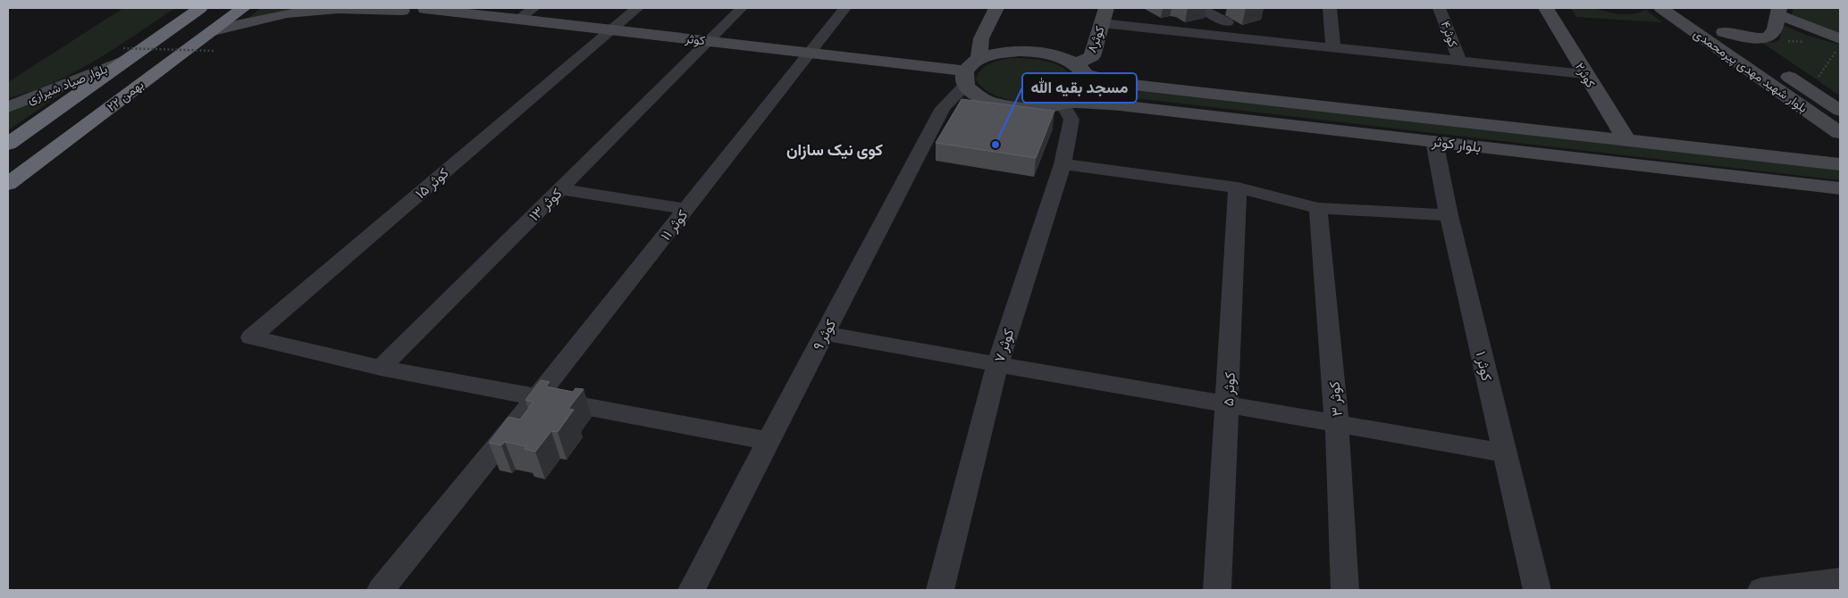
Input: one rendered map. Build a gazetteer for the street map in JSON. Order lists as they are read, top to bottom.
{
  "streets": {
    "highway": ["۲۲ بهمن"],
    "main road": [
      "کوثر",
      "کوثر۸",
      "بلوار شهید مهدی پیرمحمدی",
      "کوثر۲",
      "بلوار صیاد شیرازی",
      "بلوار کوثر"
    ],
    "street": [
      "کوثر۴",
      "۱۵ کوثر",
      "کوثر ۱۳",
      "کوثر ۱۱",
      "کوثر ۹",
      "کوثر ۷",
      "کوثر ۱",
      "کوثر ۵",
      "کوثر ۳"
    ]
  },
  "crossings": [
    ["کوثر", "۲۲ بهمن"],
    ["کوثر", "بلوار کوثر"],
    ["کوثر", "۱۵ کوثر"],
    ["کوثر", "کوثر ۱۳"],
    ["کوثر", "کوثر ۱۱"],
    ["کوثر", "کوثر ۹"],
    ["کوثر۸", "بلوار کوثر"],
    ["کوثر۲", "بلوار کوثر"],
    ["بلوار صیاد شیرازی", "۲۲ بهمن"],
    ["بلوار کوثر", "کوثر ۹"],
    ["بلوار کوثر", "کوثر ۷"],
    ["بلوار کوثر", "کوثر ۱"],
    ["۱۵ کوثر", "کوثر ۱۳"]
  ],
  "districts": ["کوی نیک سازان"],
  "places": ["مسجد بقیه الله"]
}
